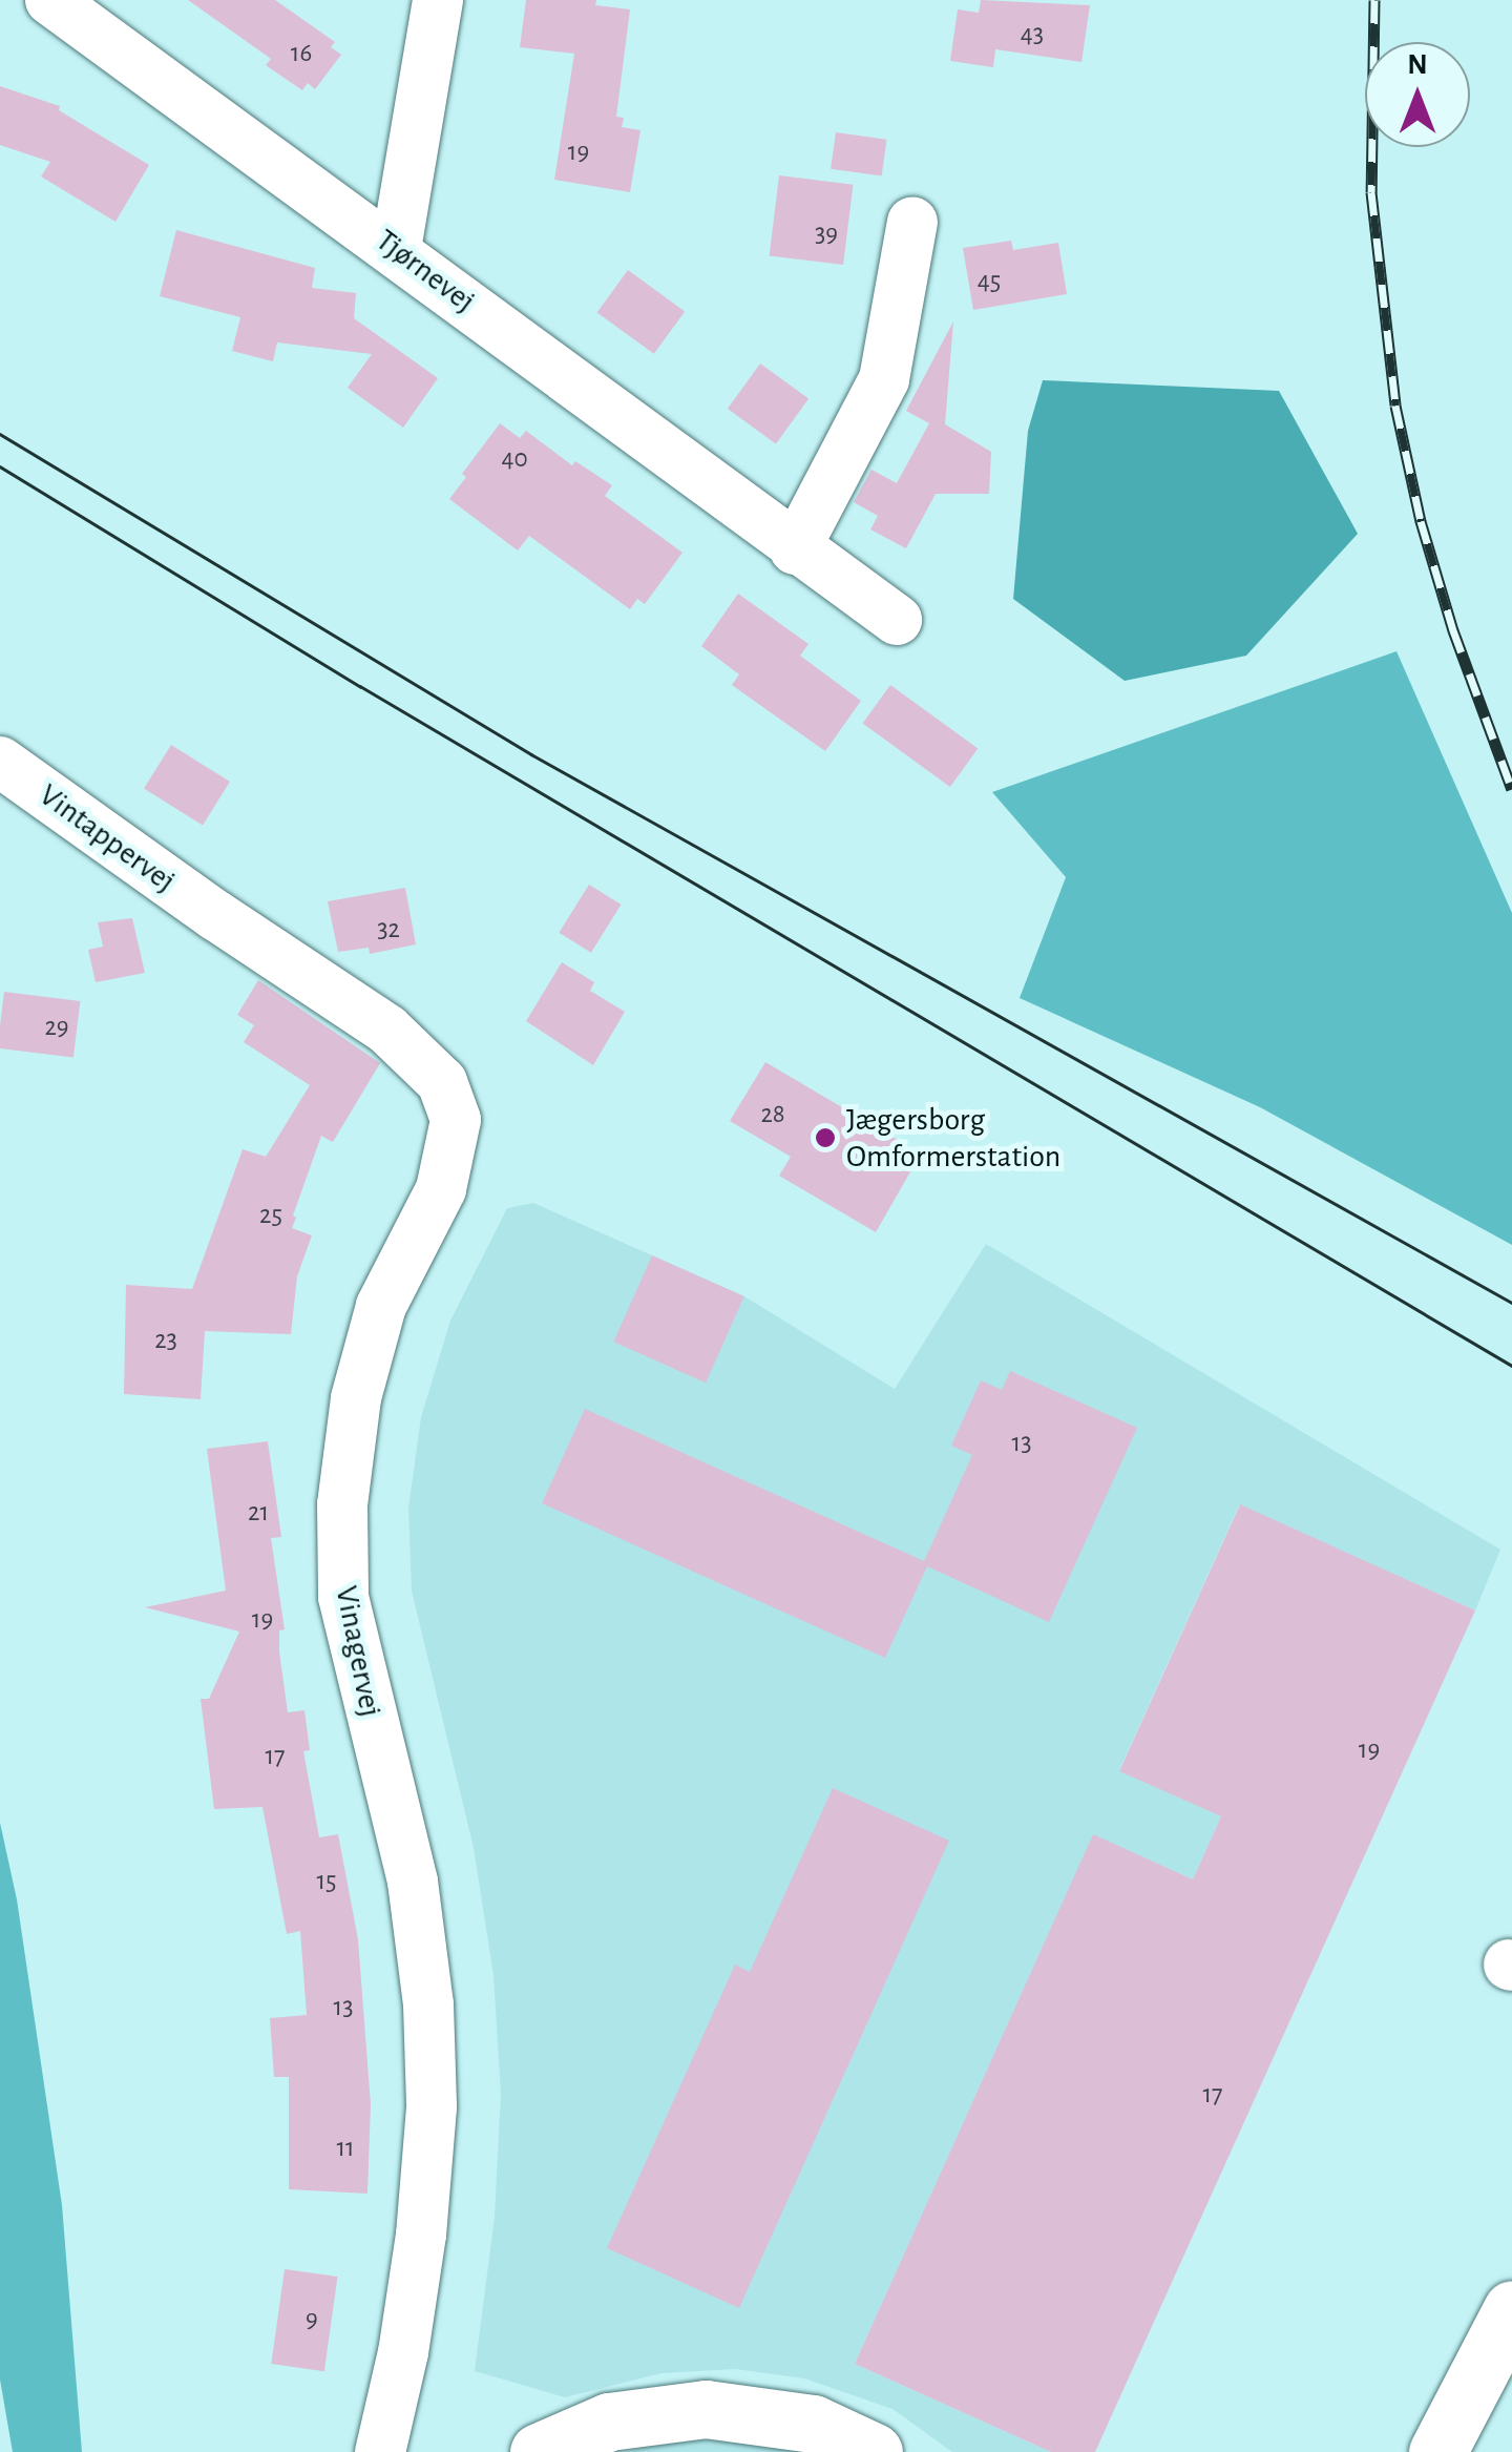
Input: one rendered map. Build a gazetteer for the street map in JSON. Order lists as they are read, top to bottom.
{
  "streets": {
    "street": ["Tjørnevej", "Vintappervej", "Vinagervej"]
  },
  "crossings": [
    ["Vintappervej", "Vinagervej"]
  ],
  "places": ["Jægersborg Omformerstation"],
  "house_numbers": [
    "43",
    "16",
    "19",
    "39",
    "45",
    "40",
    "32",
    "29",
    "28",
    "25",
    "23",
    "13",
    "21",
    "19",
    "19",
    "17",
    "15",
    "13",
    "17",
    "11",
    "9"
  ],
  "north": "top"
}
